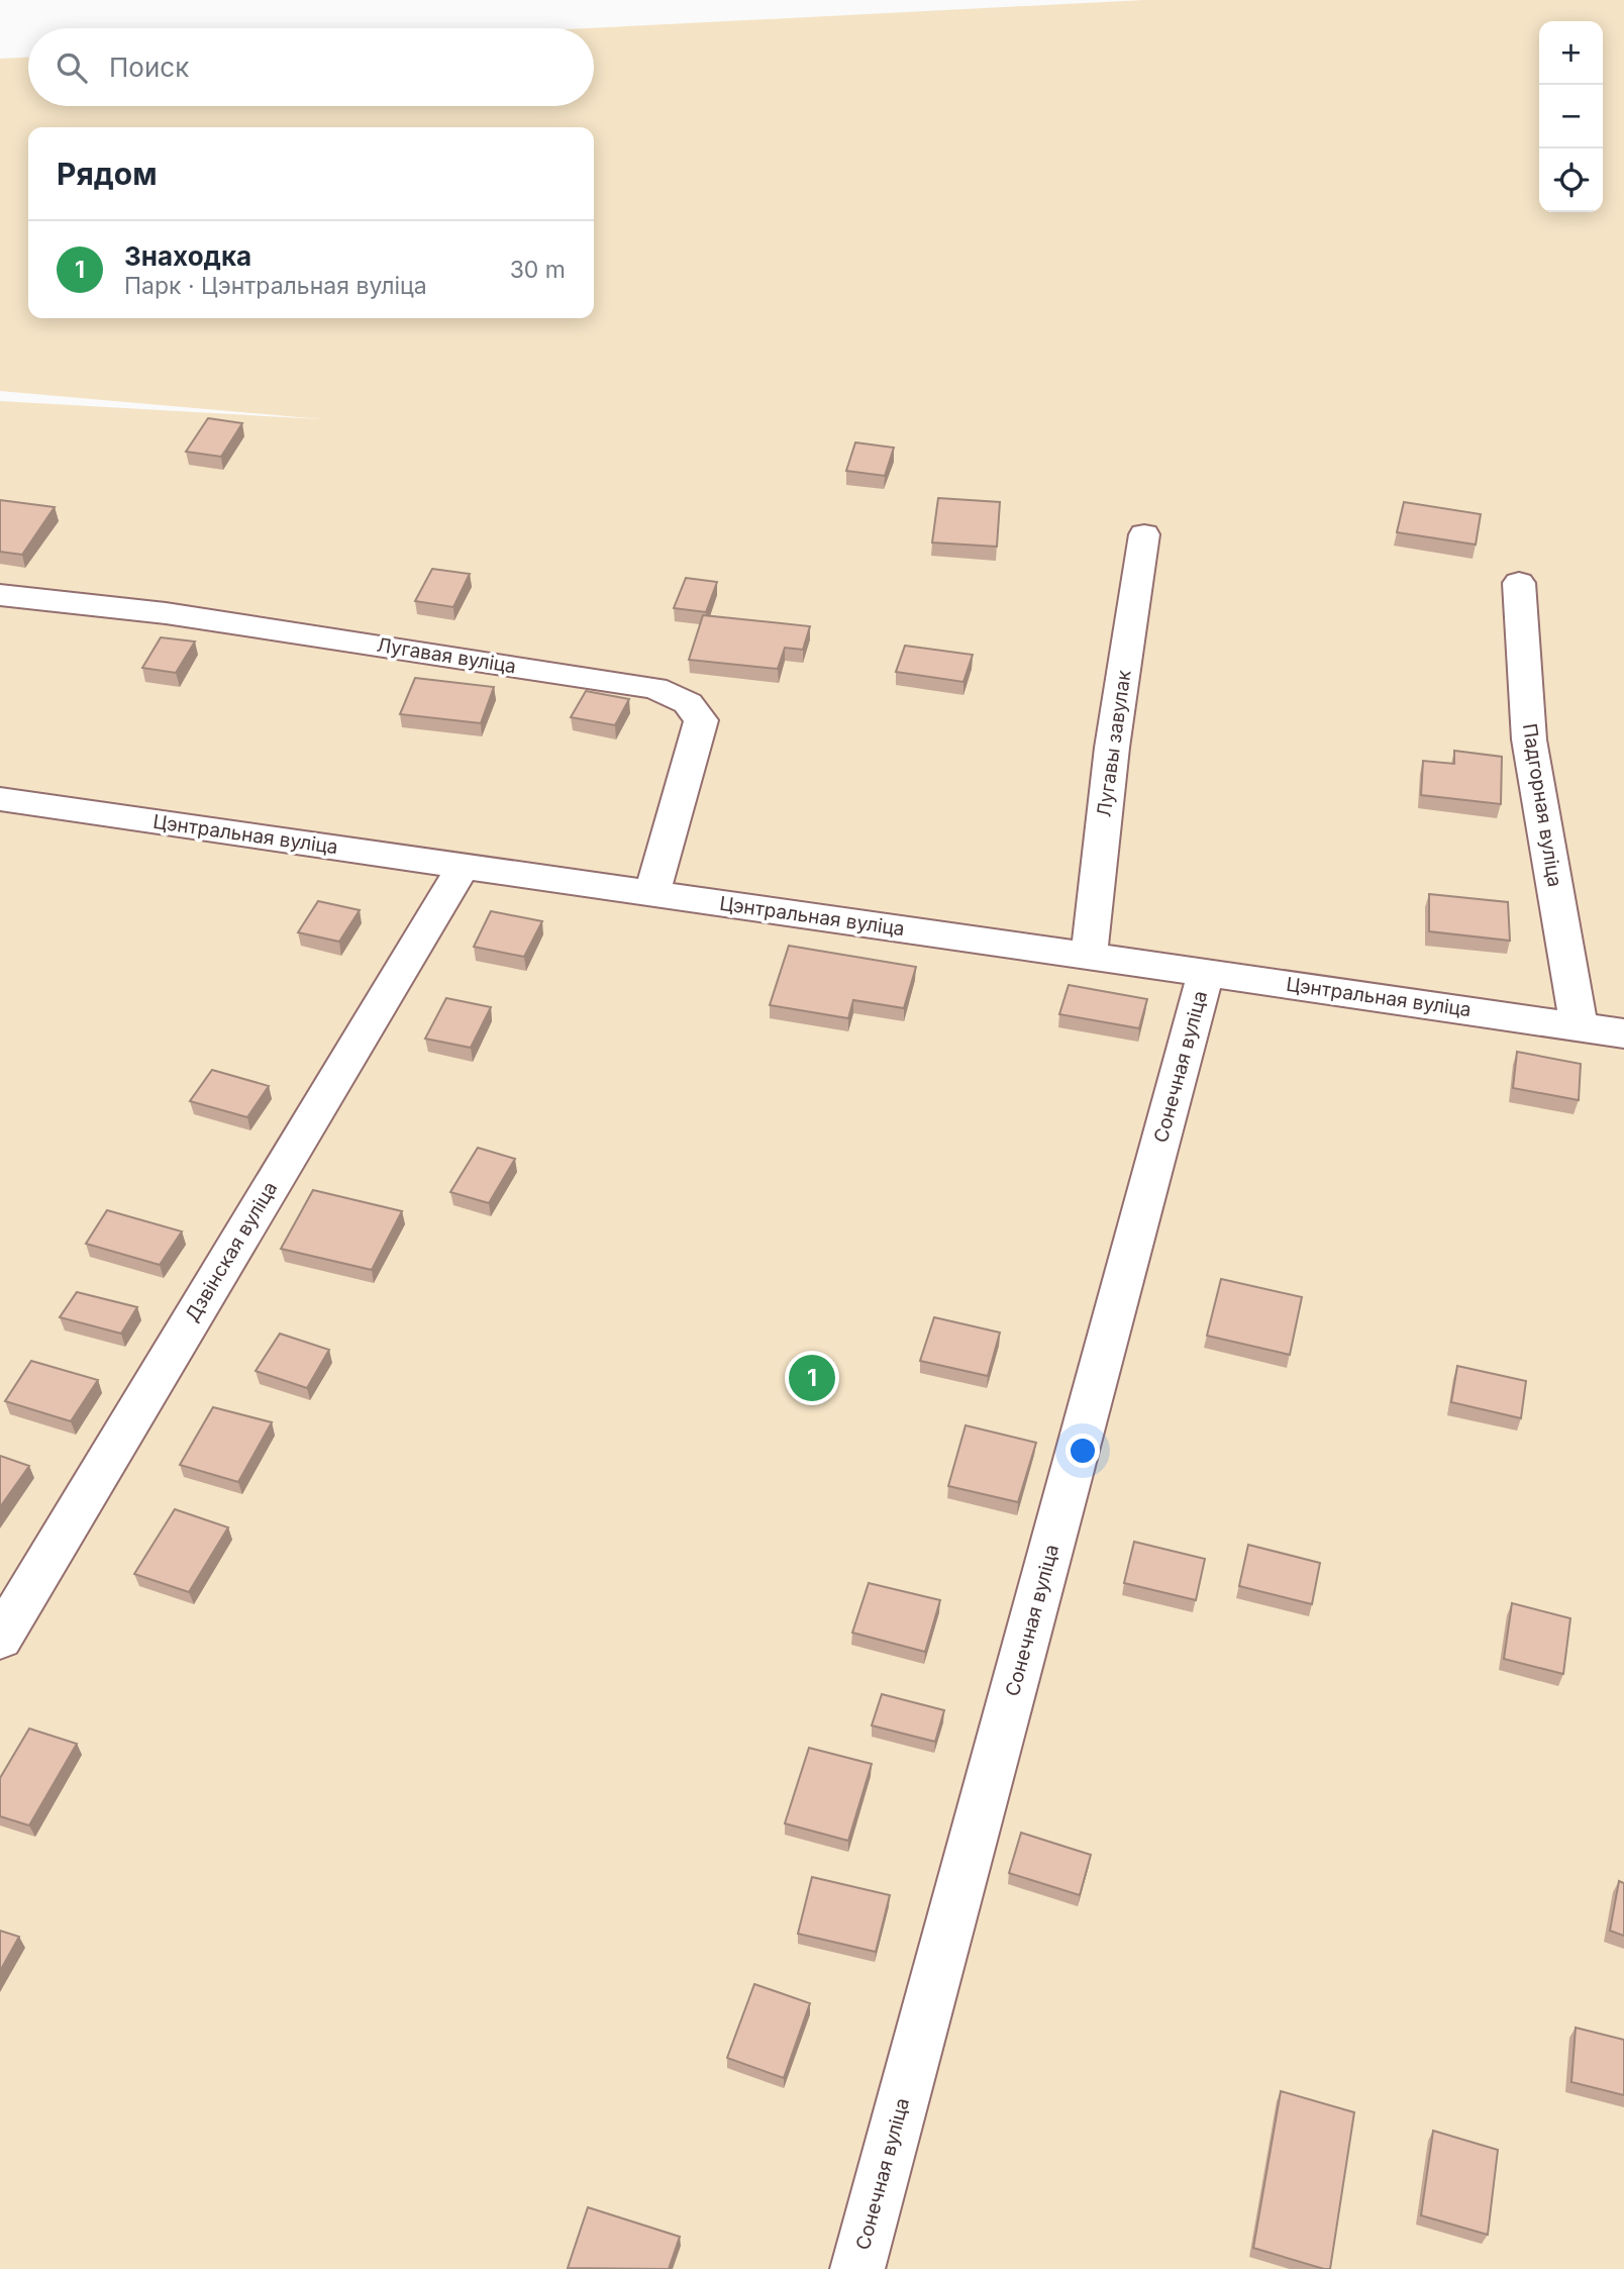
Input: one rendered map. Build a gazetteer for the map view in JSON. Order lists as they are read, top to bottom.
{
  "streets": {
    "street": [
      "Лугавая вуліца",
      "Лугавы завулак",
      "Падгорная вуліца",
      "Цэнтральная вуліца",
      "Сонечная вуліца",
      "Дзвінская вуліца"
    ]
  },
  "crossings": [
    ["Лугавая вуліца", "Цэнтральная вуліца"],
    ["Лугавы завулак", "Цэнтральная вуліца"],
    ["Падгорная вуліца", "Цэнтральная вуліца"],
    ["Цэнтральная вуліца", "Сонечная вуліца"],
    ["Цэнтральная вуліца", "Дзвінская вуліца"]
  ],
  "page": {
    "map_buttons": ["+", "−"],
    "search": "Поиск",
    "heading": "Рядом",
    "list": [
      {
        "mark": "1",
        "name": "Знаходка",
        "note": "Парк · Цэнтральная вуліца",
        "value": "30 m"
      }
    ],
    "pins": "1"
  }
}
